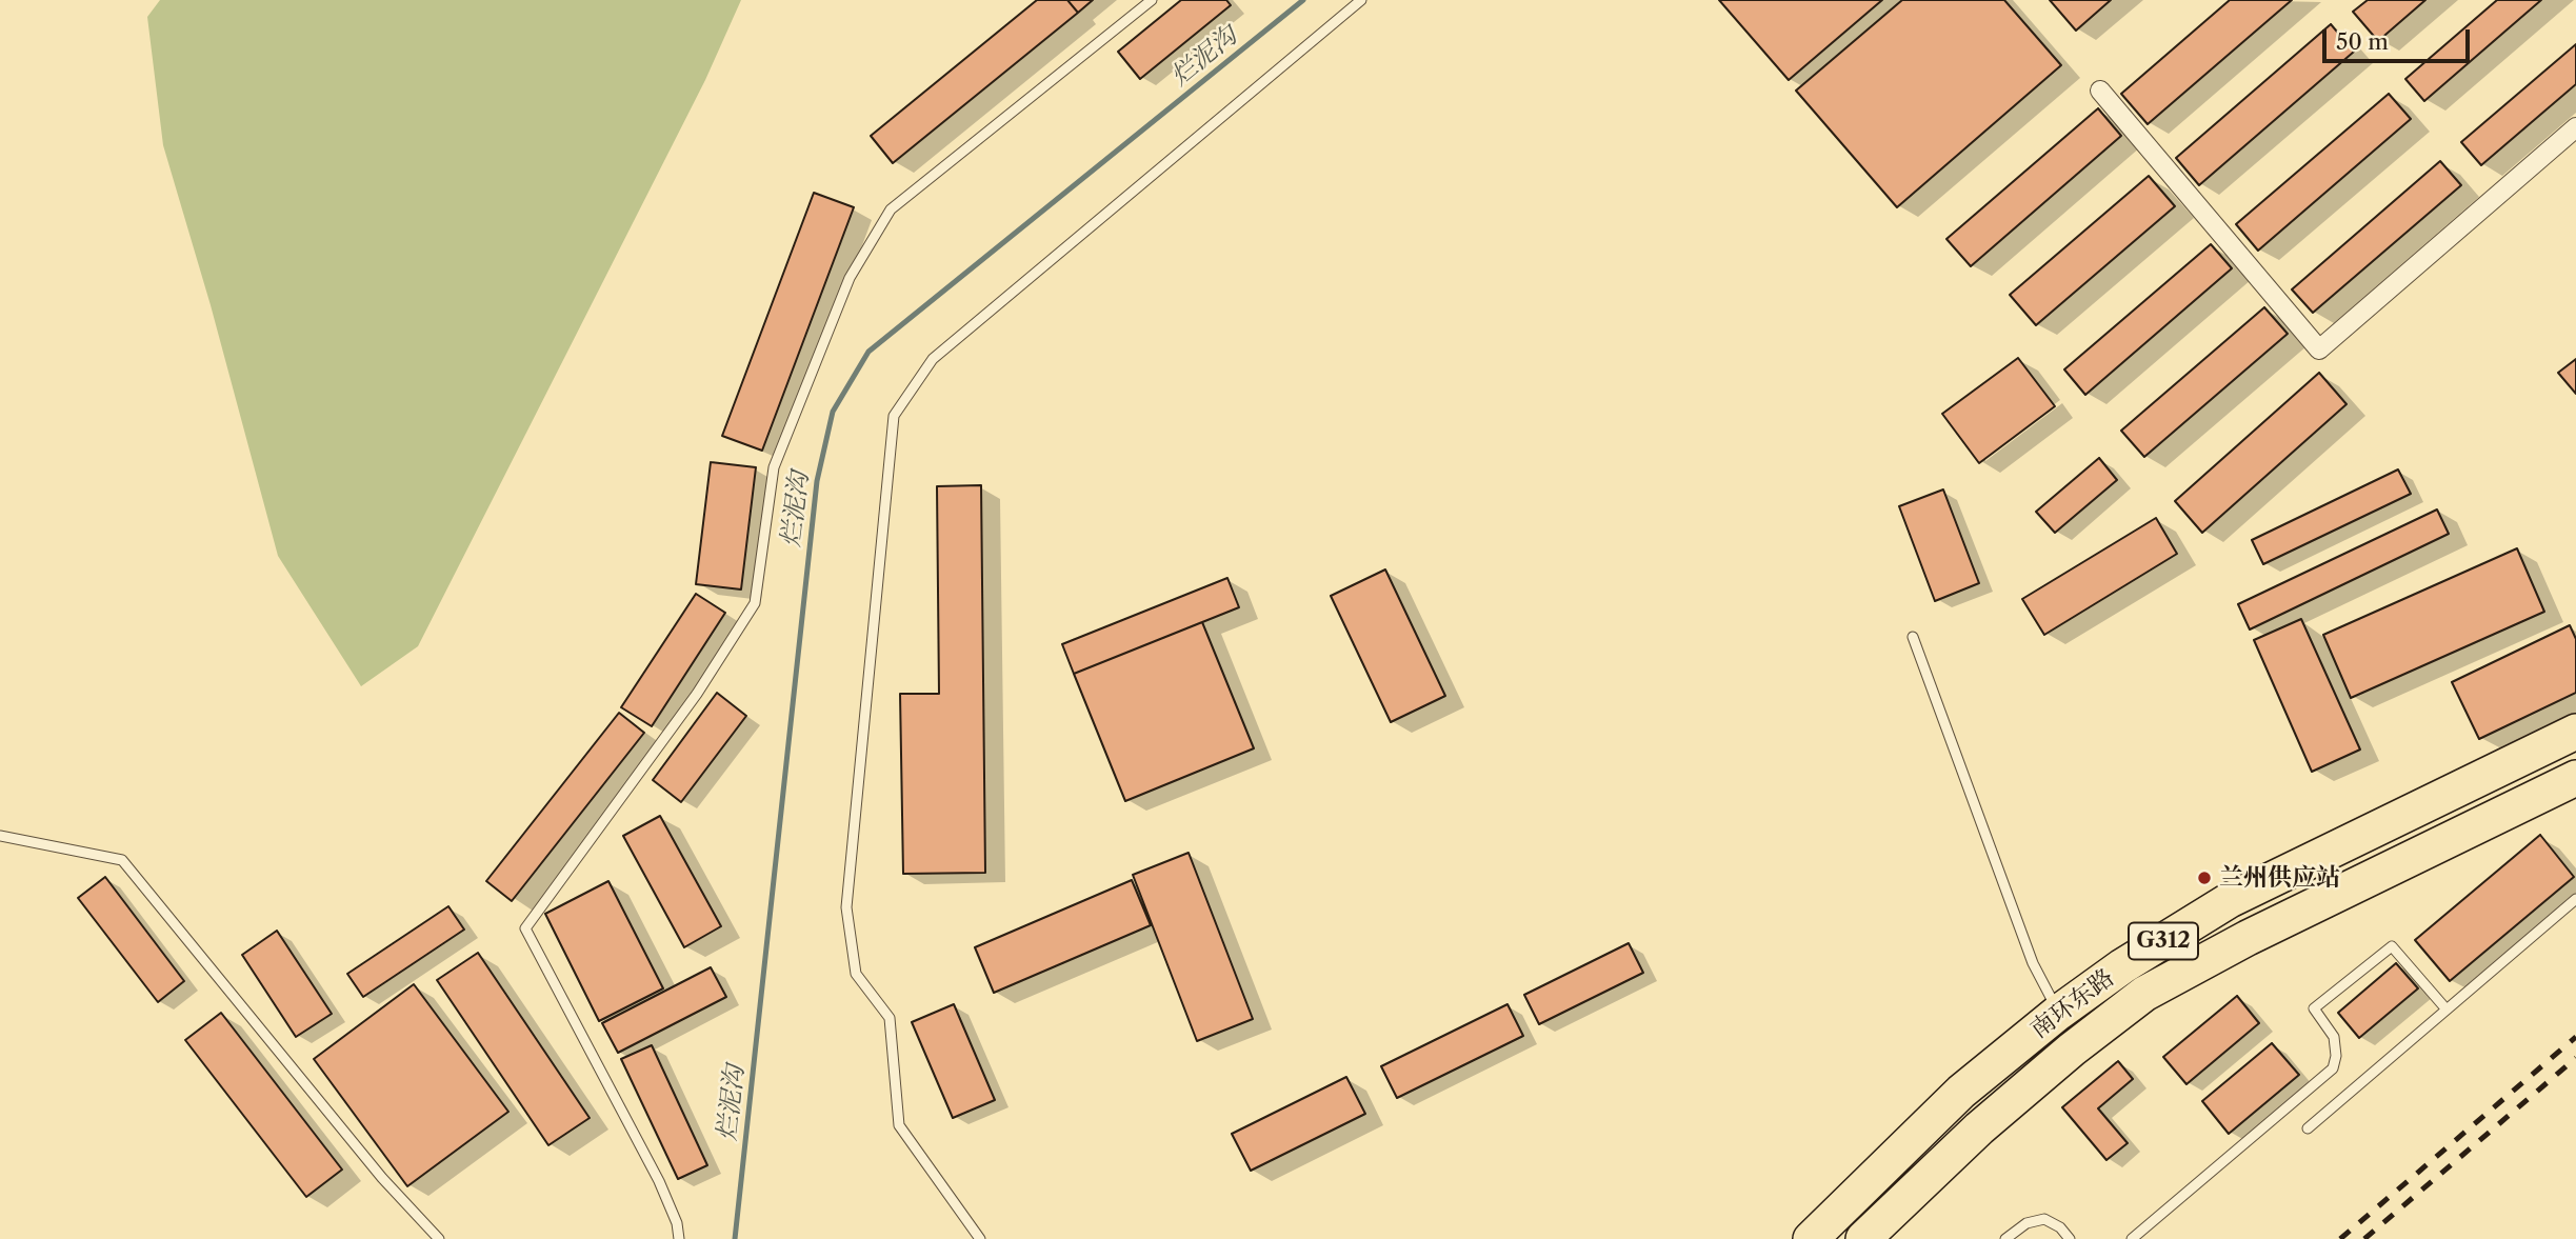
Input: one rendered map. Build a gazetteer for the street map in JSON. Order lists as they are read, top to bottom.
{
  "streets": {
    "highway": ["G312", "南环东路"]
  },
  "water": ["烂泥沟"],
  "places": ["兰州供应站"],
  "scale_bar": "50 m"
}
